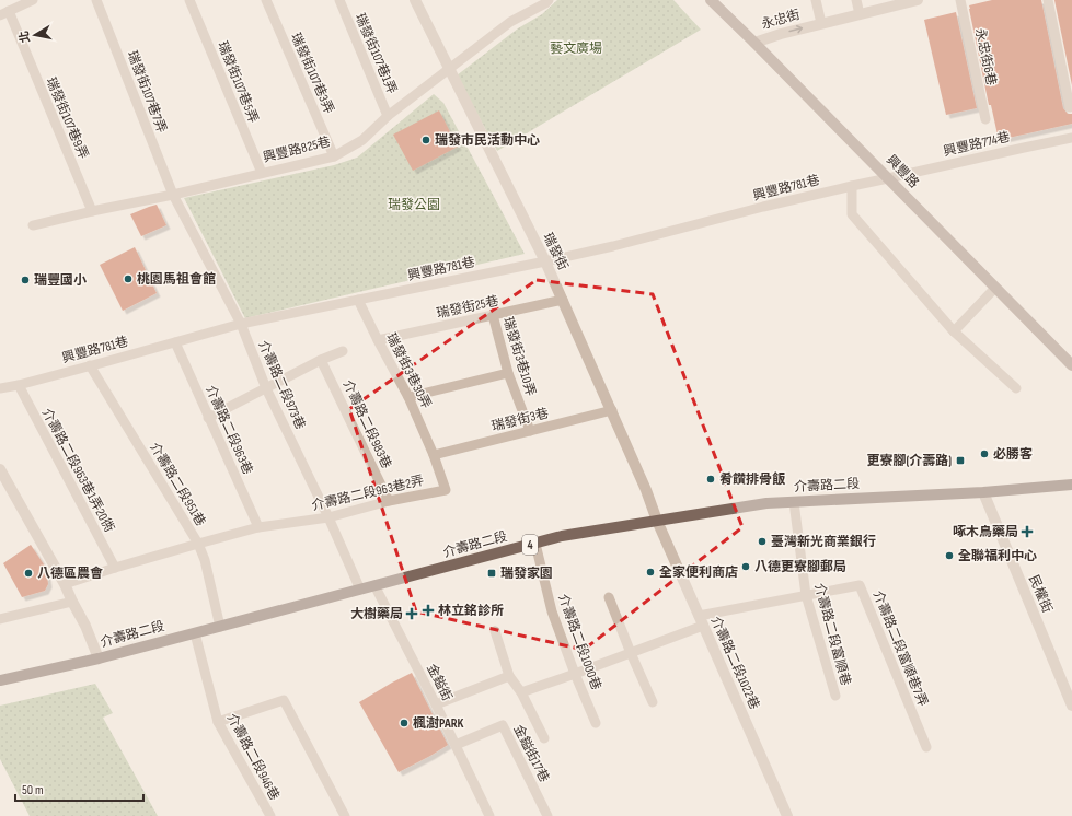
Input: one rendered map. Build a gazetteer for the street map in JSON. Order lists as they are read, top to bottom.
{
  "streets": {
    "main road": ["興豐路", "介壽路二段", "4"],
    "street": [
      "永忠街",
      "瑞發街",
      "民權街",
      "介壽路二段1022巷"
    ],
    "lane": [
      "瑞發街107巷1弄",
      "永忠街6巷",
      "瑞發街107巷3弄",
      "瑞發街107巷5弄",
      "瑞發街107巷7弄",
      "瑞發街107巷9弄",
      "興豐路774巷",
      "興豐路825巷",
      "興豐路781巷",
      "瑞發街25巷",
      "瑞發街3巷10弄",
      "瑞發街3巷30弄",
      "介壽路二段973巷",
      "瑞發街3巷",
      "介壽路二段983巷",
      "介壽路二段963巷",
      "介壽路二段963巷1弄20衖",
      "介壽路二段951巷",
      "介壽路二段963巷2弄",
      "介壽路二段富順巷",
      "介壽路二段1000巷",
      "介壽路二段富順巷7弄",
      "金鎰街",
      "金鎰街17巷",
      "介壽路二段946巷"
    ]
  },
  "crossings": [
    ["永忠街", "興豐路"],
    ["瑞發街107巷1弄", "興豐路825巷"],
    ["瑞發街107巷3弄", "興豐路825巷"],
    ["瑞發街107巷5弄", "興豐路825巷"],
    ["瑞發街107巷7弄", "興豐路825巷"],
    ["瑞發街107巷7弄", "介壽路二段973巷"],
    ["瑞發街107巷9弄", "興豐路825巷"],
    ["興豐路774巷", "興豐路"],
    ["興豐路774巷", "興豐路781巷"],
    ["興豐路825巷", "瑞發街"],
    ["興豐路825巷", "介壽路二段973巷"],
    ["興豐路", "興豐路781巷"],
    ["興豐路781巷", "瑞發街"],
    ["興豐路781巷", "瑞發街3巷30弄"],
    ["興豐路781巷", "介壽路二段973巷"],
    ["興豐路781巷", "介壽路二段963巷"],
    ["興豐路781巷", "介壽路二段963巷1弄20衖"],
    ["興豐路781巷", "介壽路二段951巷"],
    ["瑞發街", "瑞發街25巷"],
    ["瑞發街", "瑞發街3巷"],
    ["瑞發街", "介壽路二段"],
    ["瑞發街", "介壽路二段1022巷"],
    ["瑞發街25巷", "瑞發街3巷10弄"],
    ["瑞發街25巷", "瑞發街3巷30弄"],
    ["瑞發街3巷10弄", "瑞發街3巷"],
    ["瑞發街3巷30弄", "瑞發街3巷"],
    ["瑞發街3巷30弄", "介壽路二段963巷2弄"],
    ["介壽路二段973巷", "介壽路二段"],
    ["介壽路二段973巷", "介壽路二段963巷2弄"],
    ["瑞發街3巷", "介壽路二段963巷2弄"],
    ["介壽路二段983巷", "介壽路二段963巷2弄"],
    ["介壽路二段963巷", "介壽路二段963巷2弄"],
    ["介壽路二段963巷1弄20衖", "介壽路二段963巷2弄"],
    ["介壽路二段951巷", "介壽路二段"],
    ["介壽路二段951巷", "介壽路二段963巷2弄"],
    ["介壽路二段", "民權街"],
    ["介壽路二段", "介壽路二段富順巷"],
    ["介壽路二段", "介壽路二段1000巷"],
    ["介壽路二段", "介壽路二段1022巷"],
    ["介壽路二段", "金鎰街"],
    ["介壽路二段", "介壽路二段946巷"],
    ["介壽路二段富順巷", "介壽路二段富順巷7弄"],
    ["金鎰街", "金鎰街17巷"]
  ],
  "one_way": ["永忠街"],
  "parks": ["藝文廣場", "瑞發公園"],
  "places": {
    "other": [
      "瑞發市民活動中心",
      "桃園馬祖會館",
      "瑞豐國小",
      "必勝客",
      "肴饡排骨飯",
      "臺灣新光商業銀行",
      "全聯福利中心",
      "八德更寮腳郵局",
      "全家便利商店",
      "八德區農會",
      "楓澍PARK"
    ],
    "transit": ["更寮腳(介壽路)", "瑞發家園"],
    "health": ["啄木鳥藥局", "林立銘診所", "大樹藥局"]
  },
  "scale_bar": "50 m",
  "north": "left"
}
